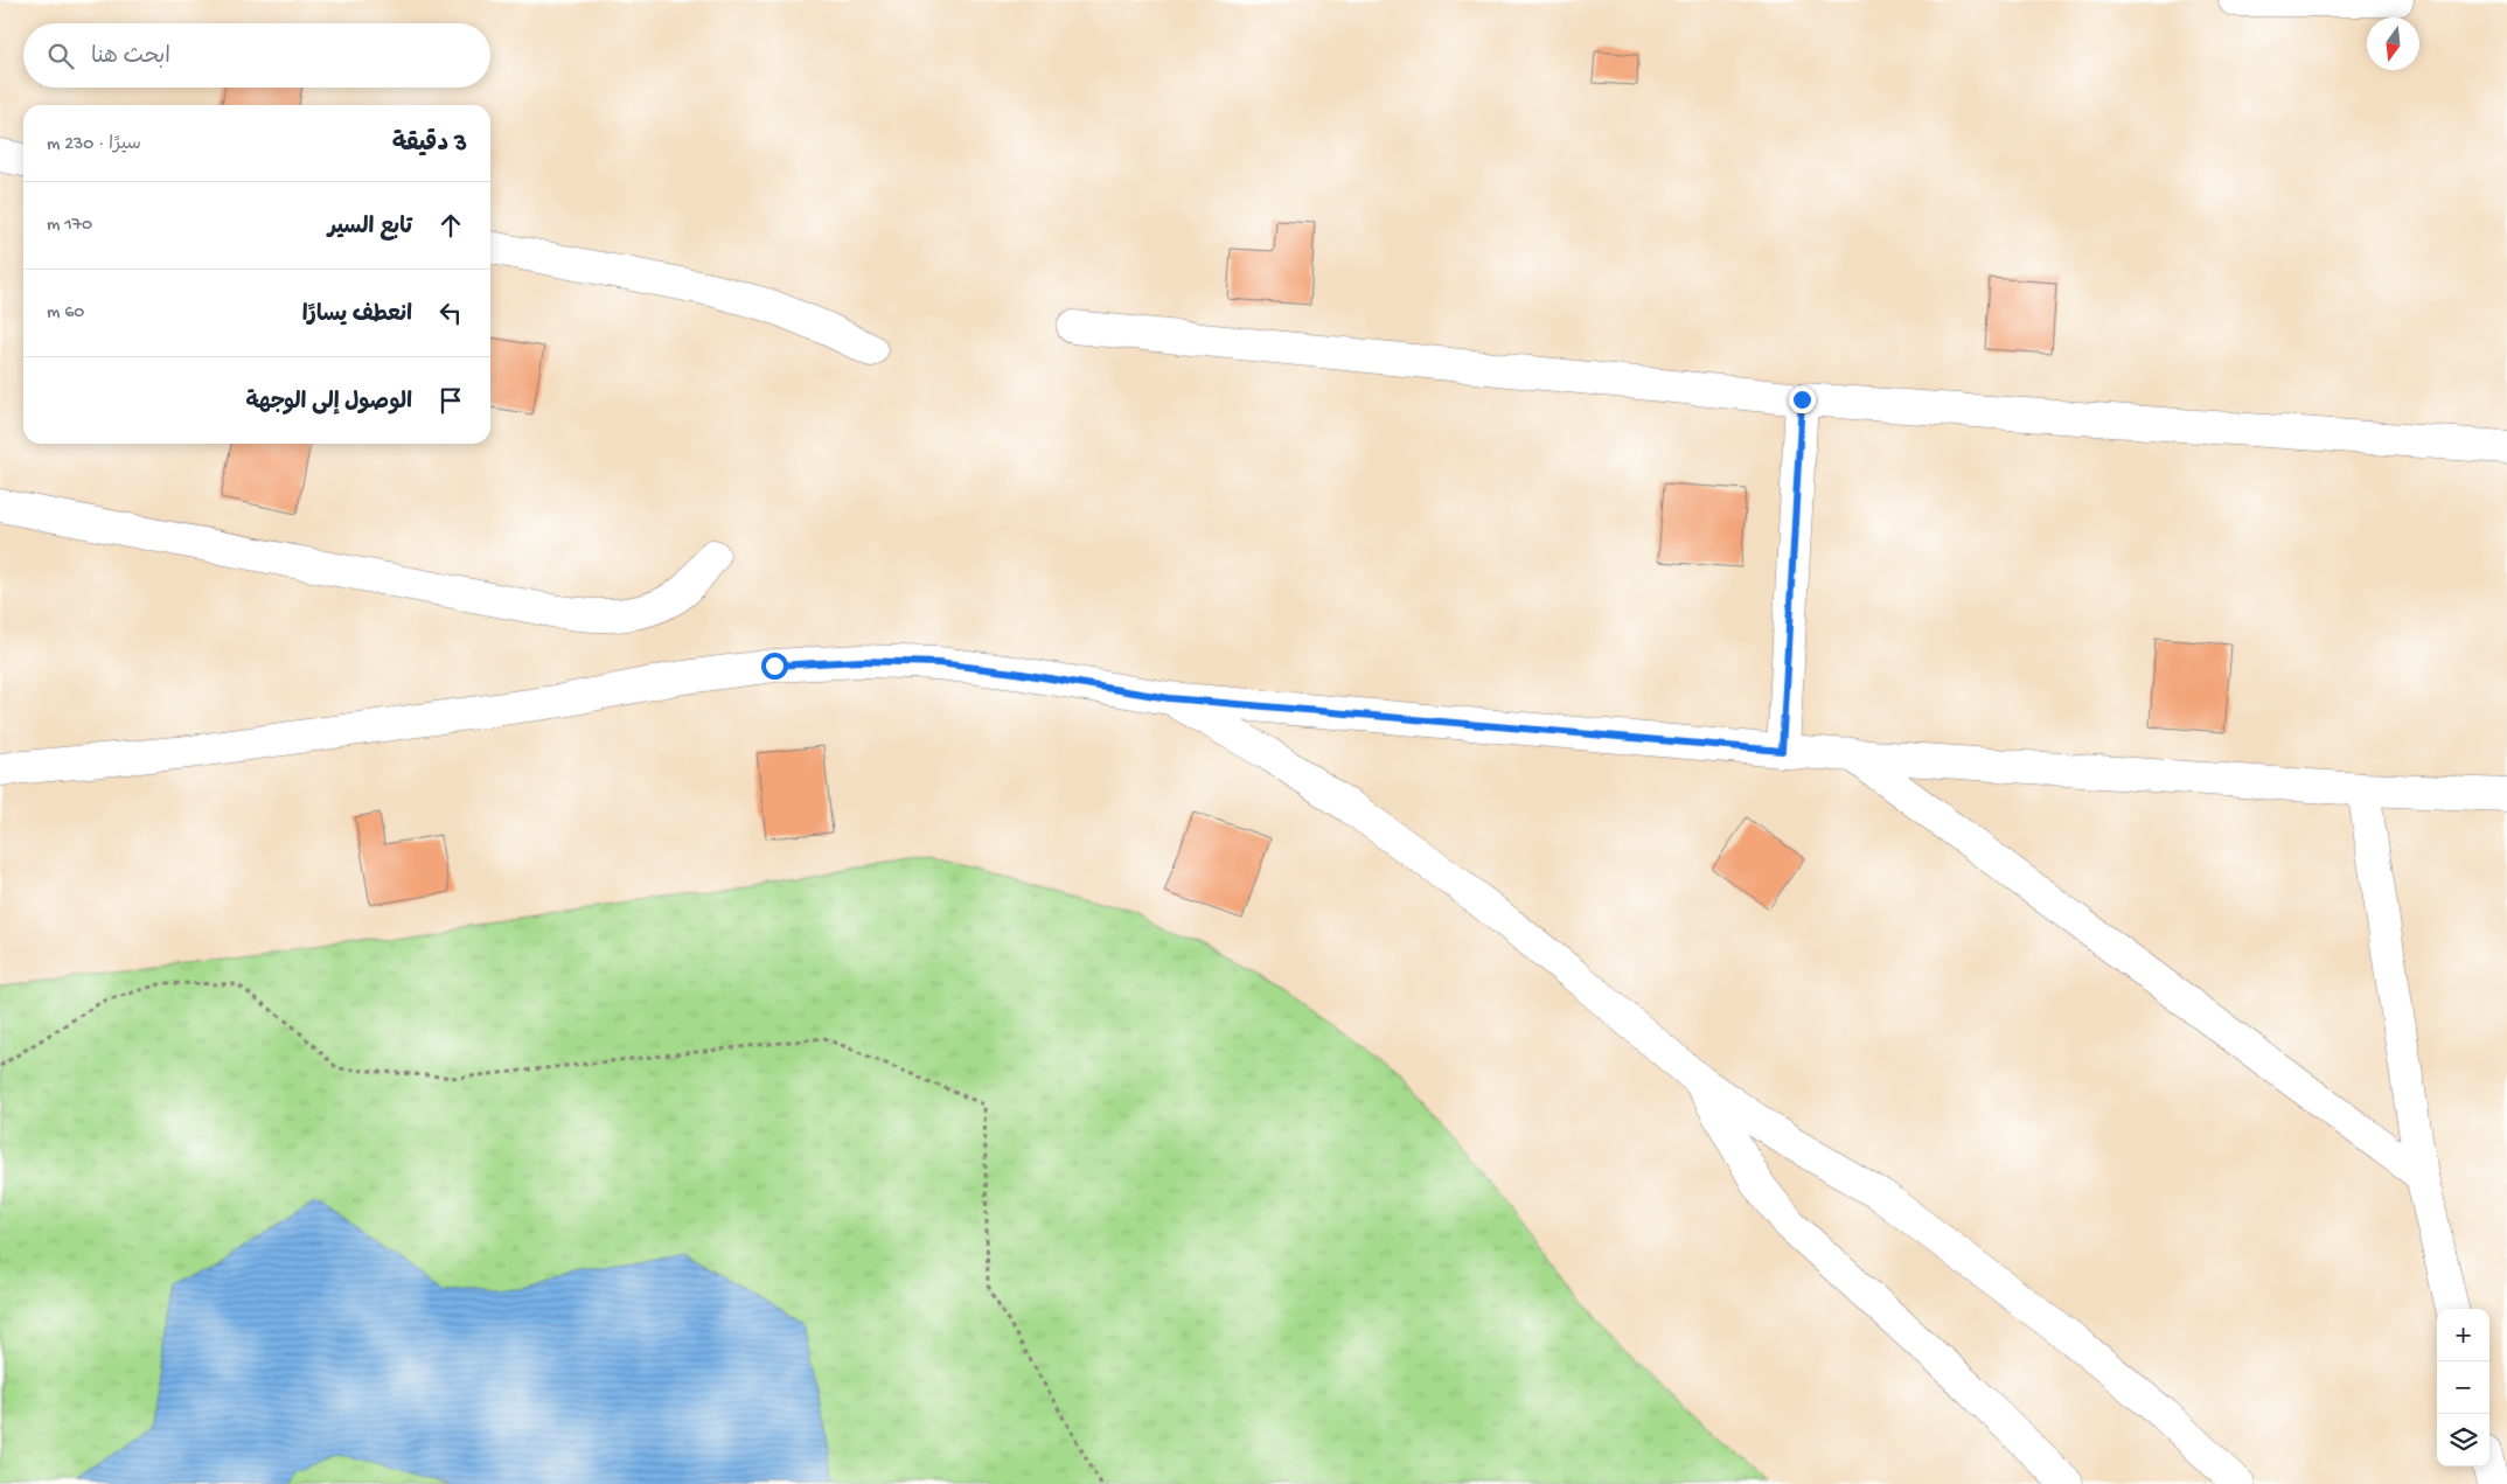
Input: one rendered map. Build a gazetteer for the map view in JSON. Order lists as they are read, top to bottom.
{
  "north": "bottom",
  "page": {
    "search": "ابحث هنا",
    "heading": ["3 دقيقة", "سيرًا · 230 m"],
    "list": [
      ["تابع السير", "170 m"],
      ["انعطف يسارًا", "60 m"],
      "الوصول إلى الوجهة"
    ],
    "map_buttons": ["+", "−"]
  }
}
